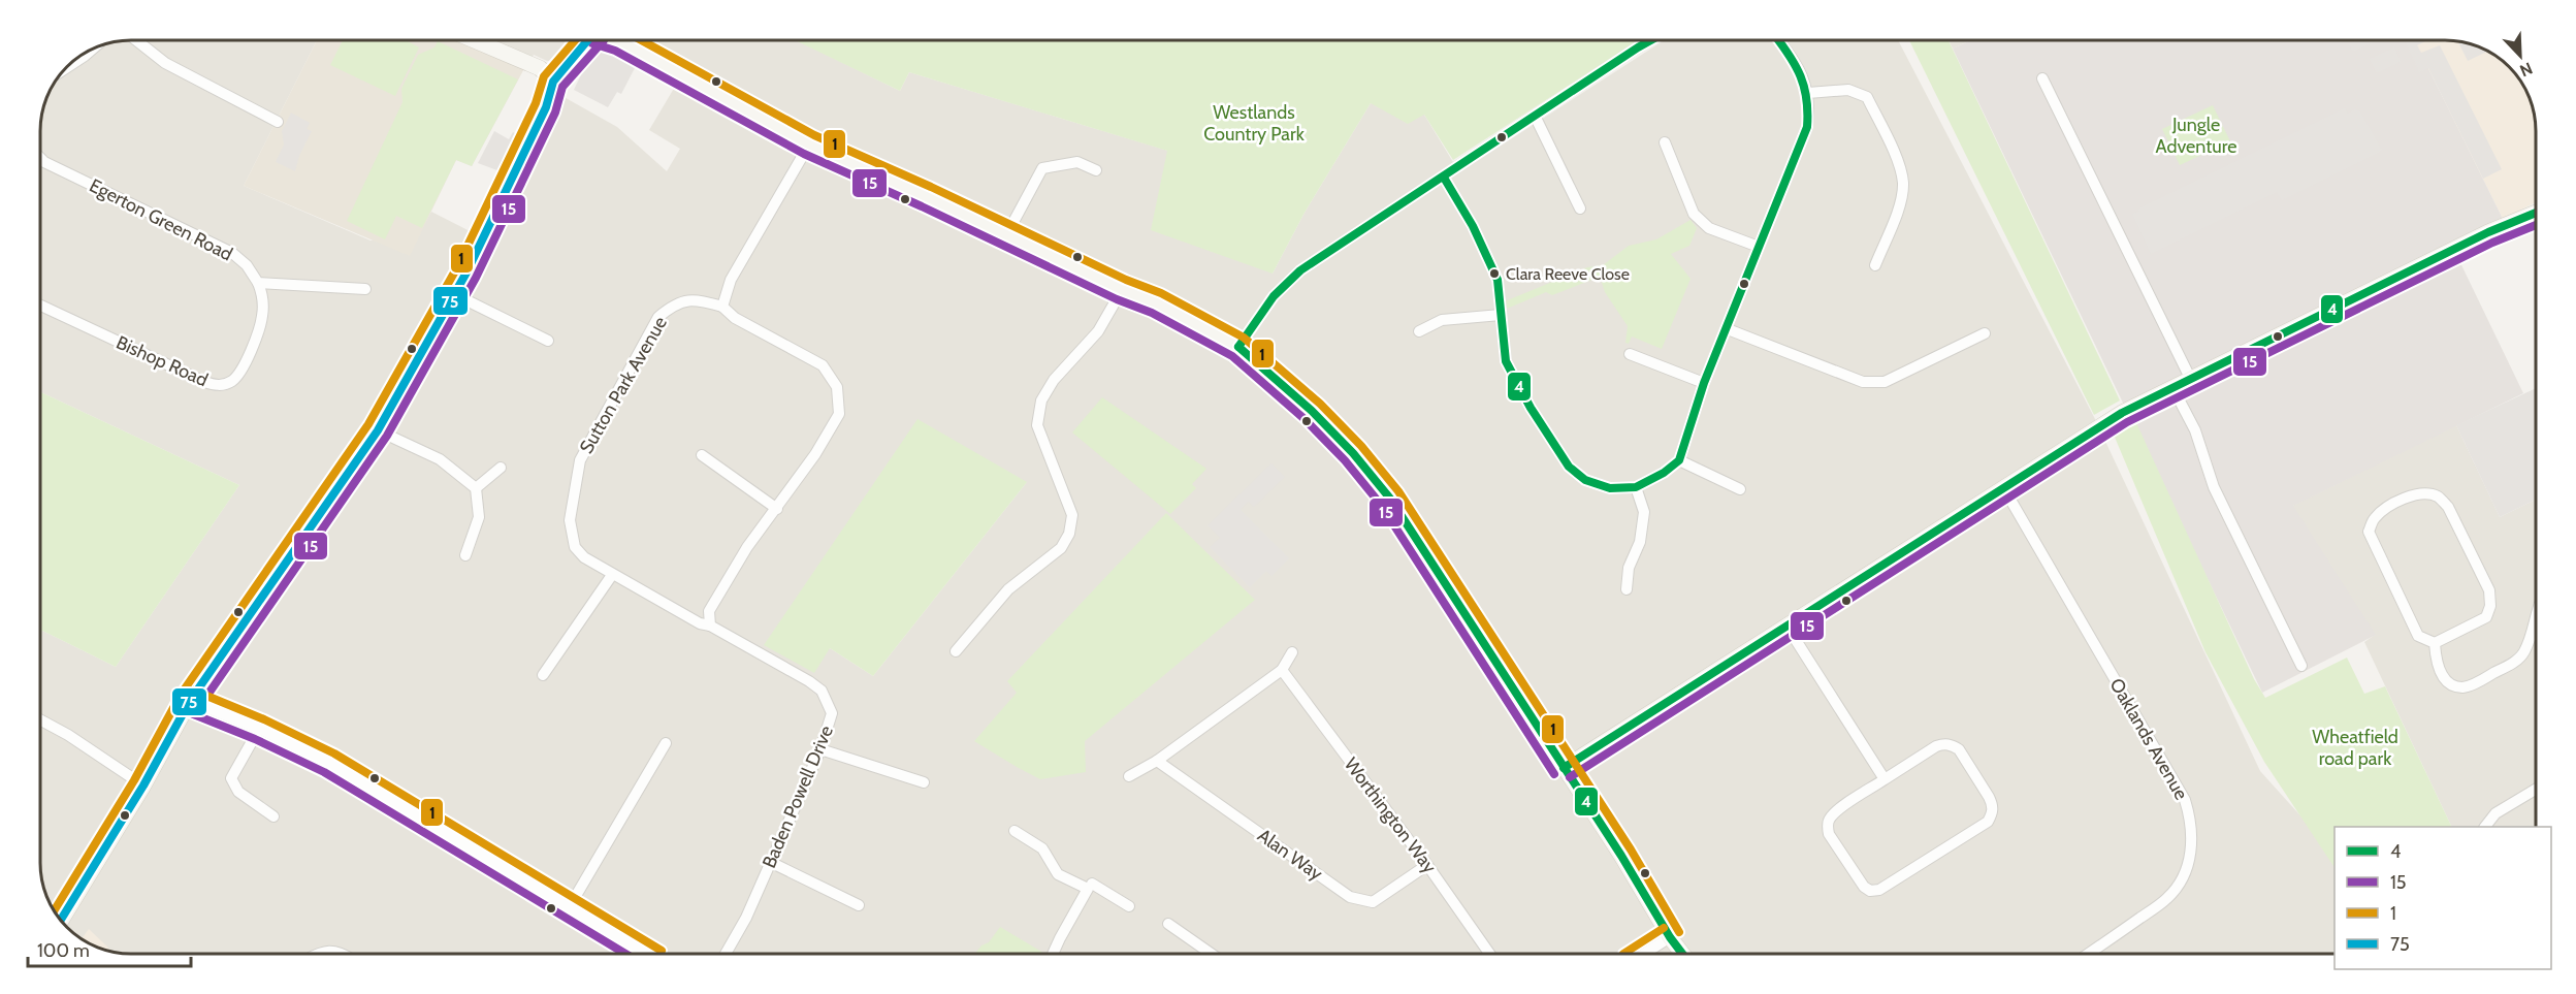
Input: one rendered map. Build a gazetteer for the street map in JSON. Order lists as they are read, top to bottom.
{
  "streets": {
    "street": [
      "Egerton Green Road",
      "Bishop Road",
      "Sutton Park Avenue",
      "Oaklands Avenue",
      "Baden Powell Drive",
      "Worthington Way",
      "Alan Way"
    ]
  },
  "crossings": [
    ["Egerton Green Road", "Bishop Road"],
    ["Sutton Park Avenue", "Baden Powell Drive"],
    ["Worthington Way", "Alan Way"]
  ],
  "parks": ["Westlands Country Park", "Jungle Adventure", "Wheatfield road park"],
  "places": ["Clara Reeve Close"],
  "lines": [
    "transit line 4",
    "transit line 15",
    "transit line 1",
    "transit line 75"
  ],
  "legend": [
    "4",
    "15",
    "1",
    "75"
  ],
  "scale_bar": "100 m",
  "north": "bottom right"
}
